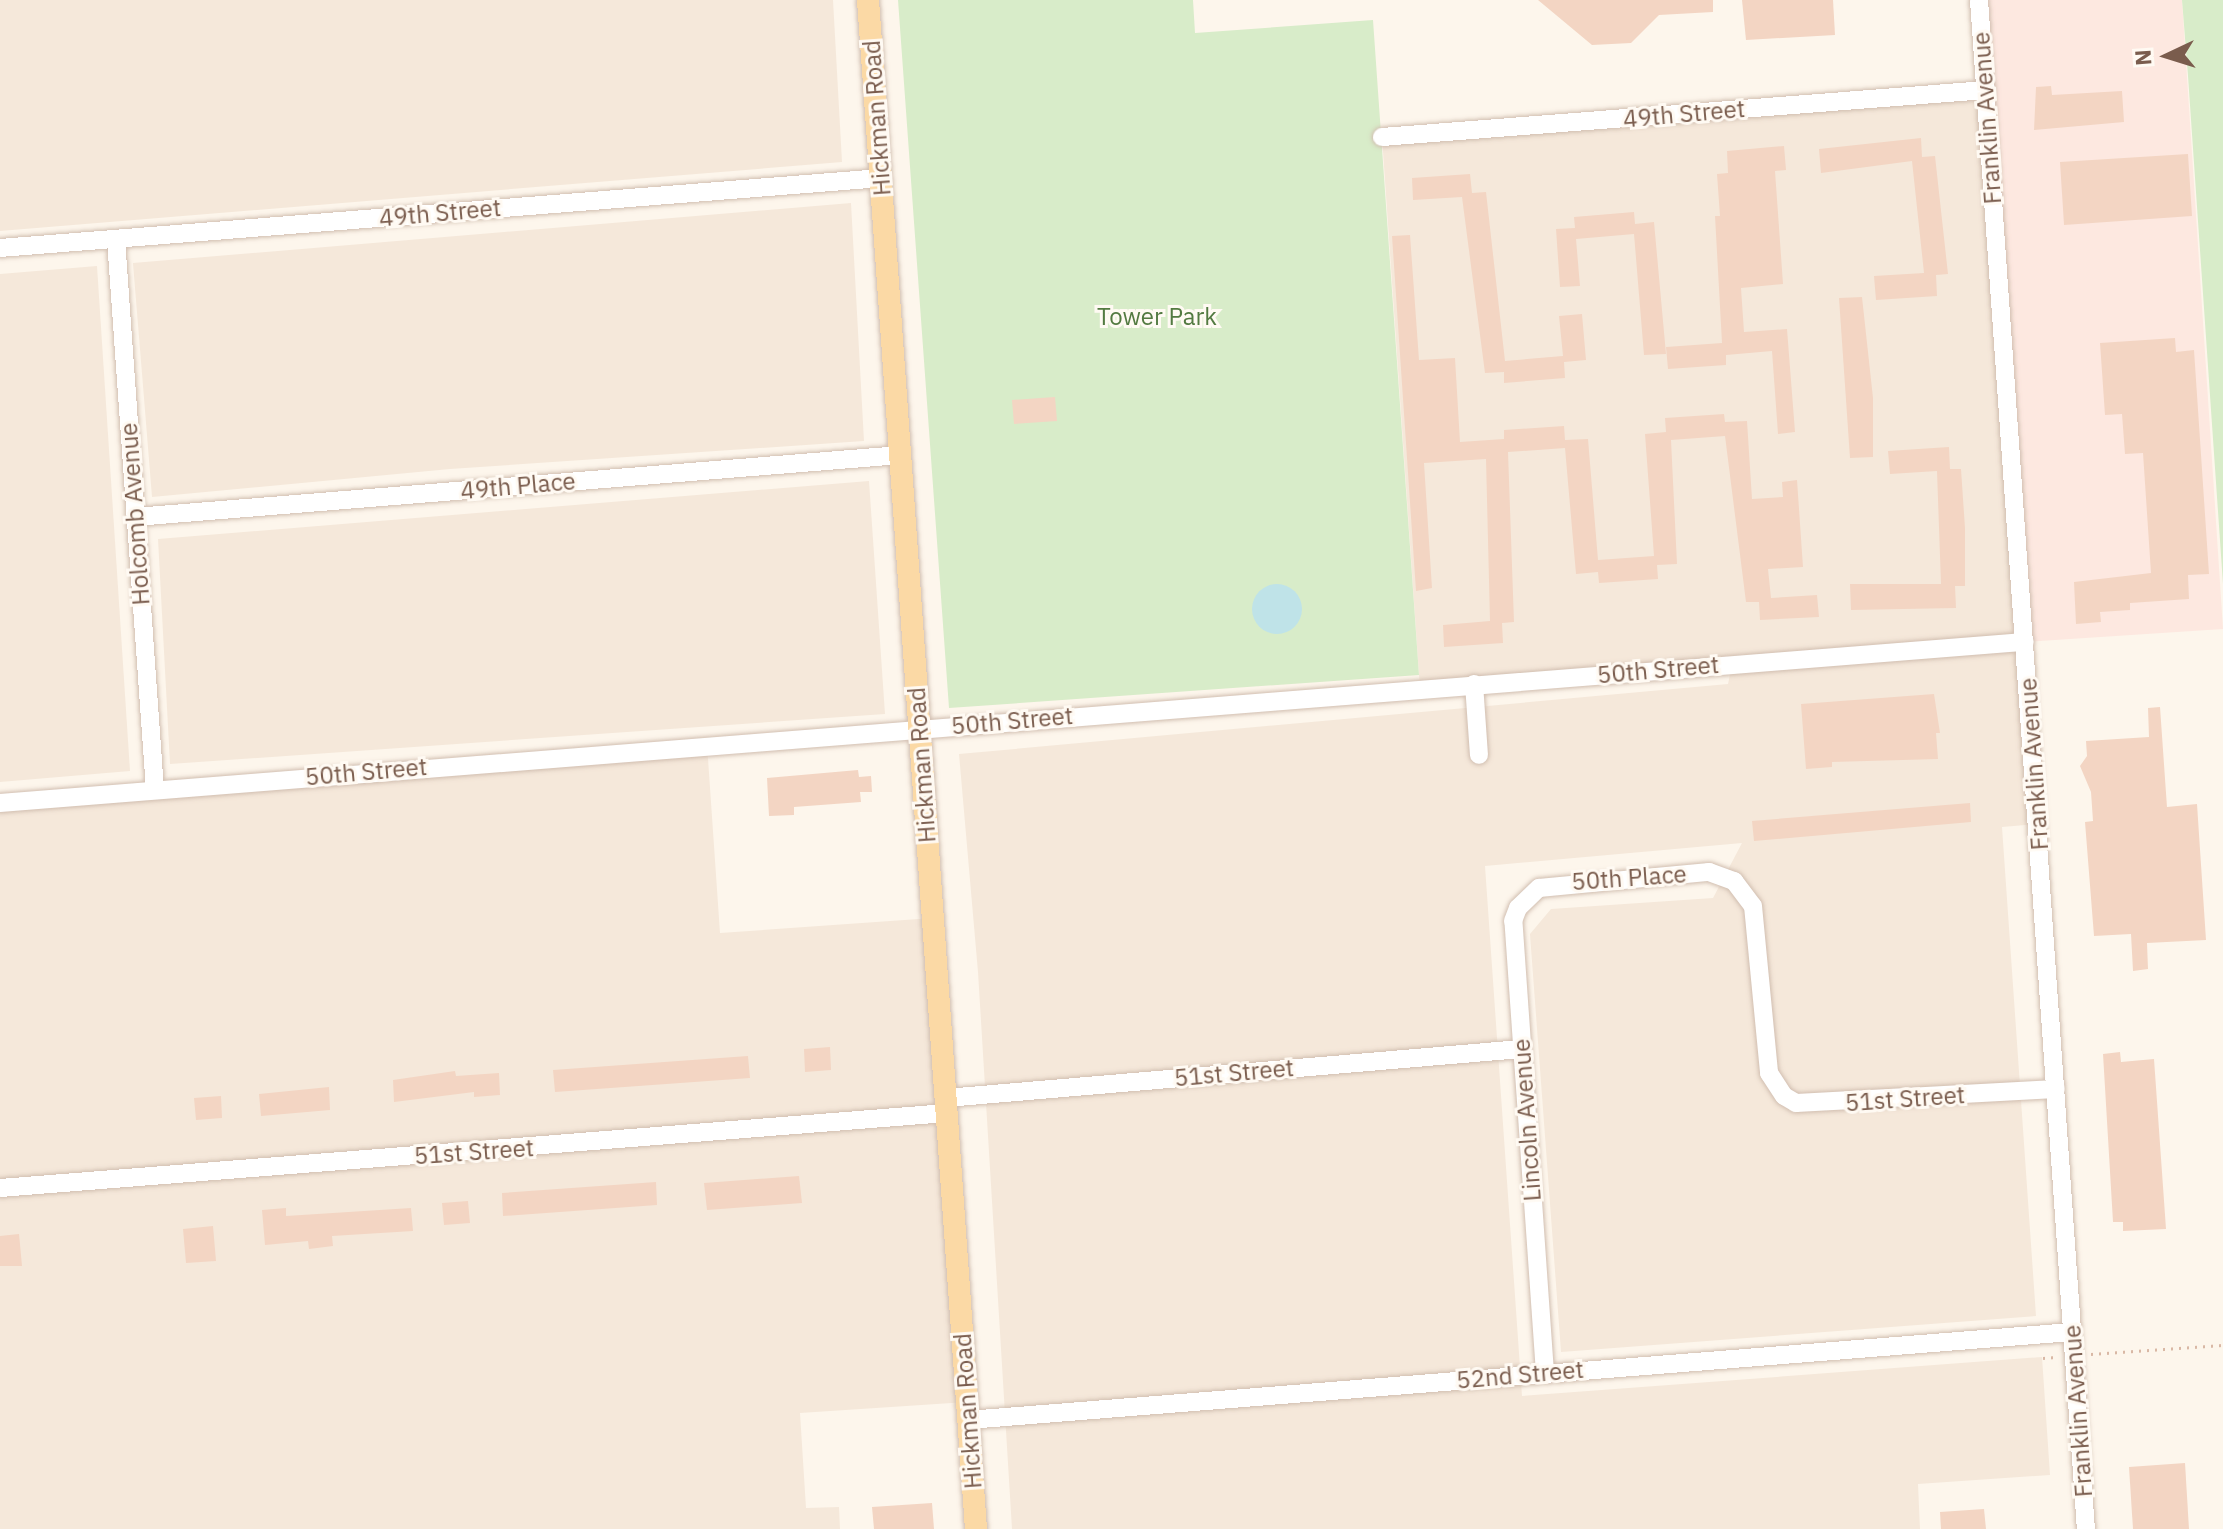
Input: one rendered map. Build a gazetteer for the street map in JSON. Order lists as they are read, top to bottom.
{
  "streets": {
    "main road": ["Hickman Road"],
    "street": [
      "49th Street",
      "Franklin Avenue",
      "49th Place",
      "Holcomb Avenue",
      "50th Street",
      "50th Place",
      "51st Street",
      "Lincoln Avenue",
      "52nd Street"
    ]
  },
  "crossings": [
    ["49th Street", "Hickman Road"],
    ["49th Street", "Franklin Avenue"],
    ["49th Street", "Holcomb Avenue"],
    ["Hickman Road", "49th Place"],
    ["Hickman Road", "50th Street"],
    ["Hickman Road", "51st Street"],
    ["Hickman Road", "52nd Street"],
    ["Franklin Avenue", "50th Street"],
    ["Franklin Avenue", "51st Street"],
    ["Franklin Avenue", "52nd Street"],
    ["49th Place", "Holcomb Avenue"],
    ["Holcomb Avenue", "50th Street"],
    ["50th Place", "51st Street"],
    ["50th Place", "Lincoln Avenue"],
    ["51st Street", "Lincoln Avenue"],
    ["Lincoln Avenue", "52nd Street"]
  ],
  "parks": ["Tower Park"],
  "north": "left"
}
